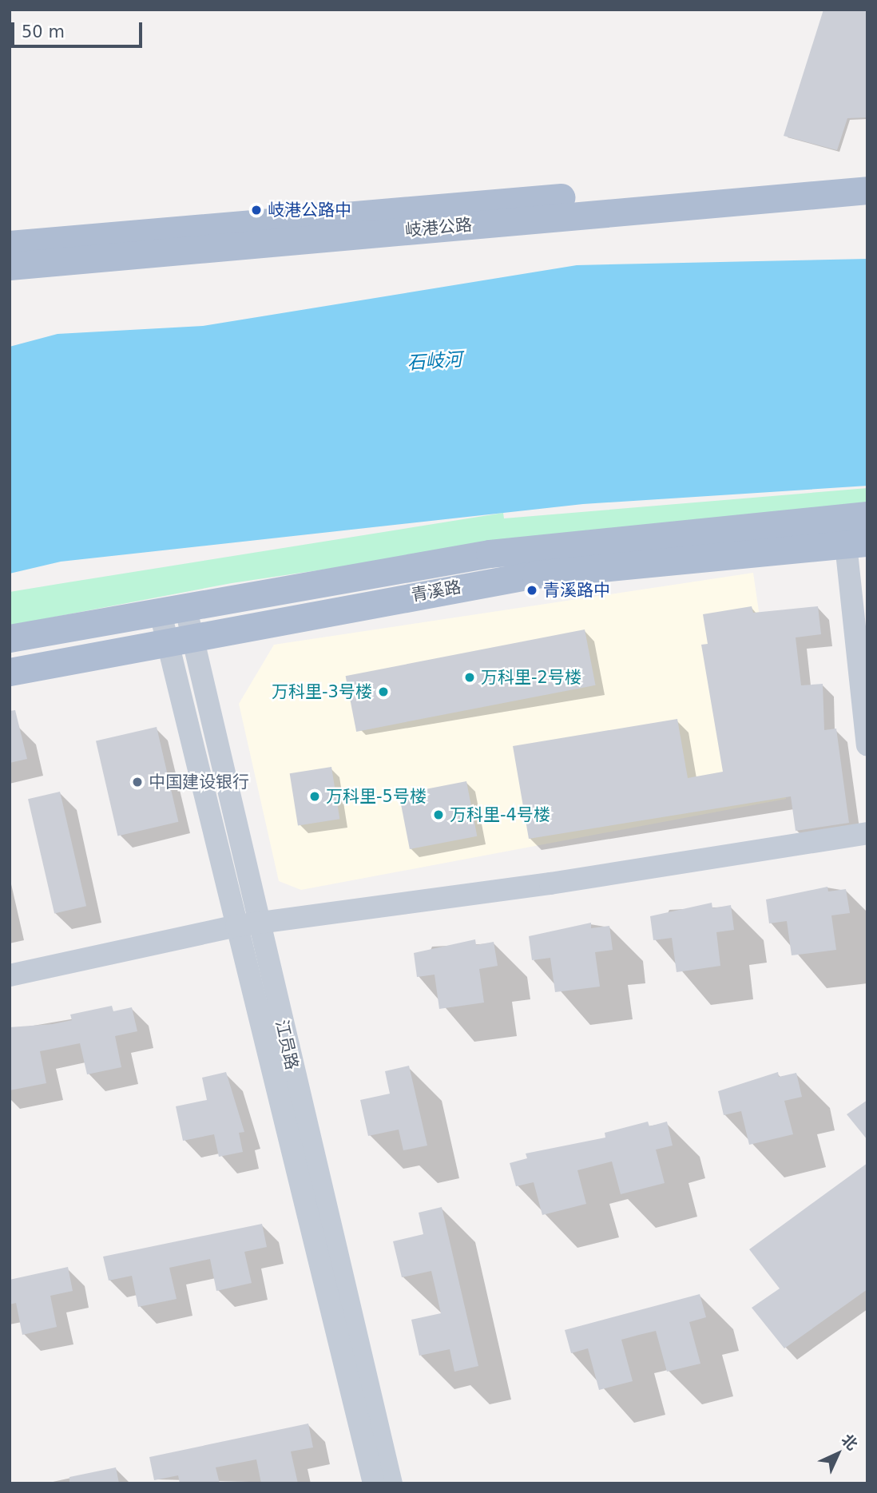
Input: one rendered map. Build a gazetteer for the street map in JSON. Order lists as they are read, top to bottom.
{
  "streets": {
    "main road": ["岐港公路", "青溪路"],
    "street": ["江员路"]
  },
  "crossings": [
    ["青溪路", "江员路"]
  ],
  "water": ["石岐河"],
  "places": [
    "岐港公路中",
    "青溪路中",
    "万科里-2号楼",
    "万科里-3号楼",
    "中国建设银行",
    "万科里-5号楼",
    "万科里-4号楼"
  ],
  "scale_bar": "50 m",
  "north": "top right"
}
